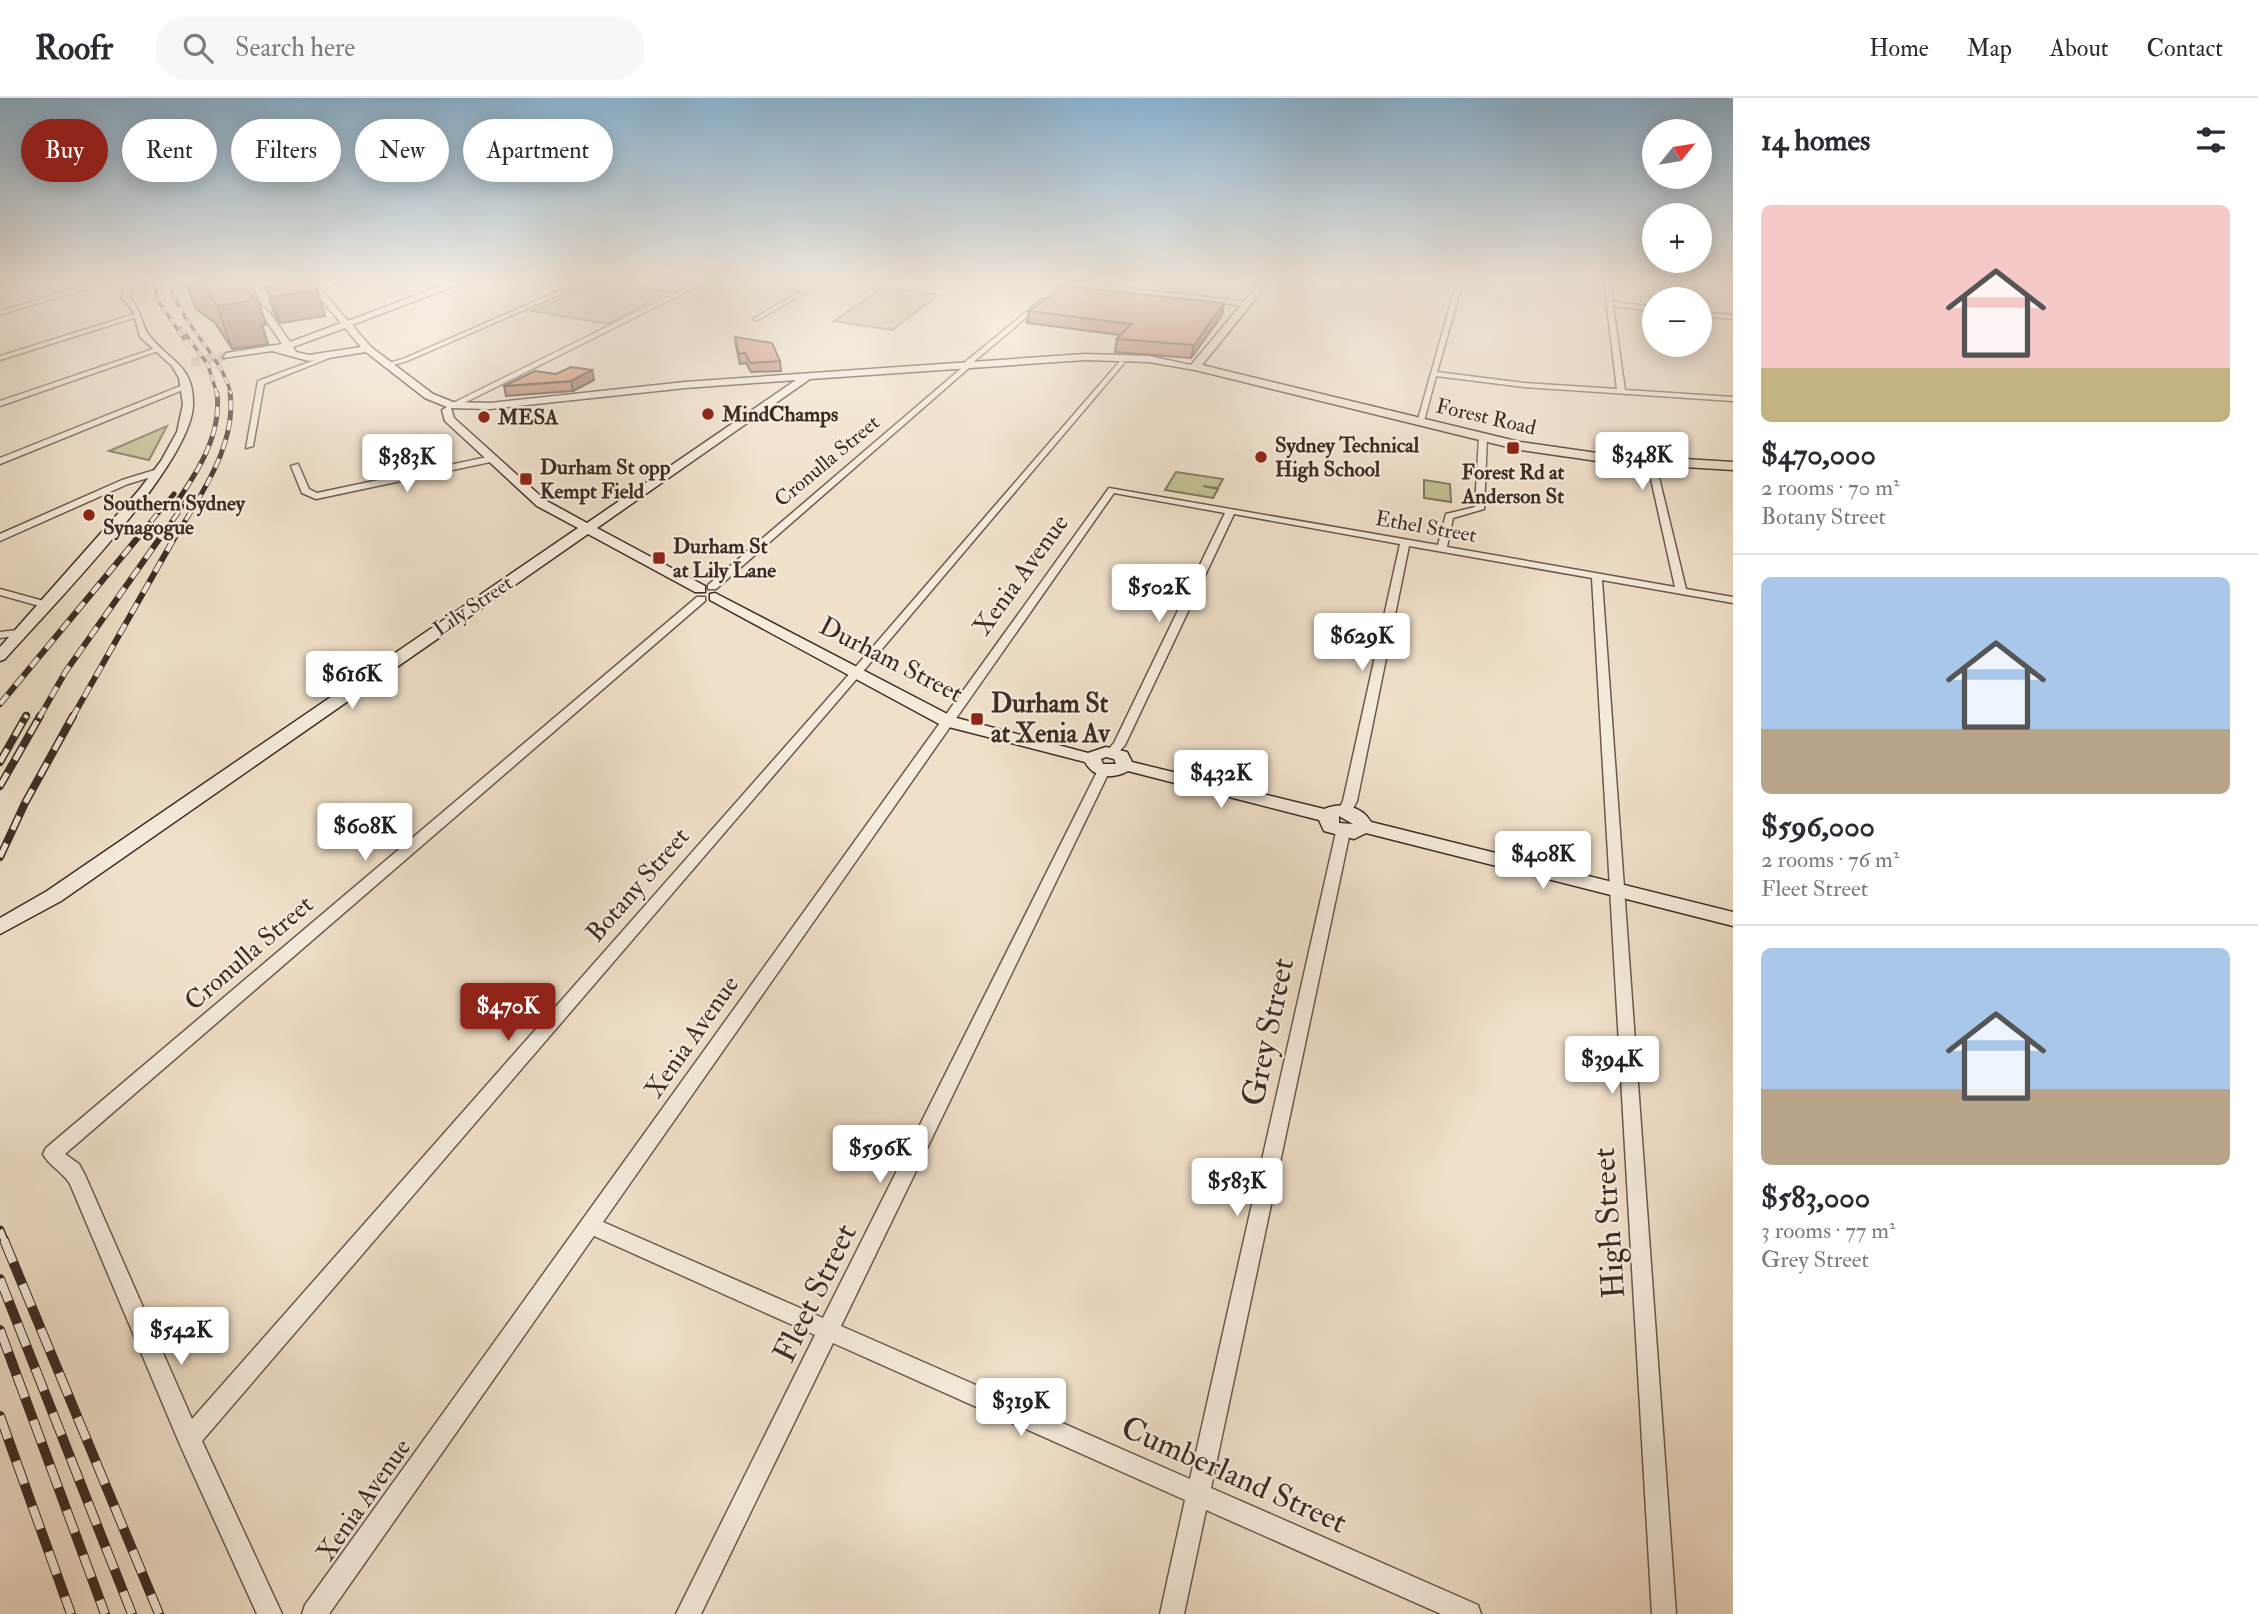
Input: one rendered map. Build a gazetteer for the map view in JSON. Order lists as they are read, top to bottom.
{
  "streets": {
    "main road": ["Forest Road"],
    "street": [
      "Cronulla Street",
      "Ethel Street",
      "Xenia Avenue",
      "Lily Street",
      "Durham Street",
      "Botany Street",
      "Grey Street",
      "High Street",
      "Fleet Street",
      "Cumberland Street"
    ]
  },
  "crossings": [
    ["Forest Road", "Cronulla Street"],
    ["Forest Road", "Lily Street"],
    ["Forest Road", "Durham Street"],
    ["Forest Road", "Botany Street"],
    ["Cronulla Street", "Durham Street"],
    ["Cronulla Street", "Botany Street"],
    ["Ethel Street", "Xenia Avenue"],
    ["Ethel Street", "High Street"],
    ["Xenia Avenue", "Durham Street"],
    ["Xenia Avenue", "Cumberland Street"],
    ["Lily Street", "Durham Street"],
    ["Durham Street", "Botany Street"],
    ["Durham Street", "Fleet Street"],
    ["Grey Street", "Cumberland Street"],
    ["Fleet Street", "Cumberland Street"]
  ],
  "places": {
    "other": [
      "MindChamps",
      "MESA",
      "Sydney Technical High School",
      "Southern Sydney Synagogue"
    ],
    "transit": [
      "Forest Rd at Anderson St",
      "Durham St opp Kempt Field",
      "Durham St at Lily Lane",
      "Durham St at Xenia Av"
    ]
  },
  "north": "top right",
  "page": {
    "header": "Roofr",
    "search": "Search here",
    "nav": [
      "Home",
      "Map",
      "About",
      "Contact"
    ],
    "heading": "14 homes",
    "map_buttons": ["+", "−"],
    "chip": [
      "Buy",
      "Rent",
      "Filters",
      "New",
      "Apartment"
    ],
    "list": [
      {
        "name": "$470,000",
        "note": "2 rooms · 70 m² · Botany Street"
      },
      {
        "name": "$596,000",
        "note": "2 rooms · 76 m² · Fleet Street"
      },
      {
        "name": "$583,000",
        "note": "3 rooms · 77 m² · Grey Street"
      }
    ],
    "price": [
      "$348K",
      "$383K",
      "$502K",
      "$629K",
      "$616K",
      "$432K",
      "$608K",
      "$408K",
      "$470K",
      "$394K",
      "$596K",
      "$583K",
      "$542K",
      "$319K"
    ]
  }
}
